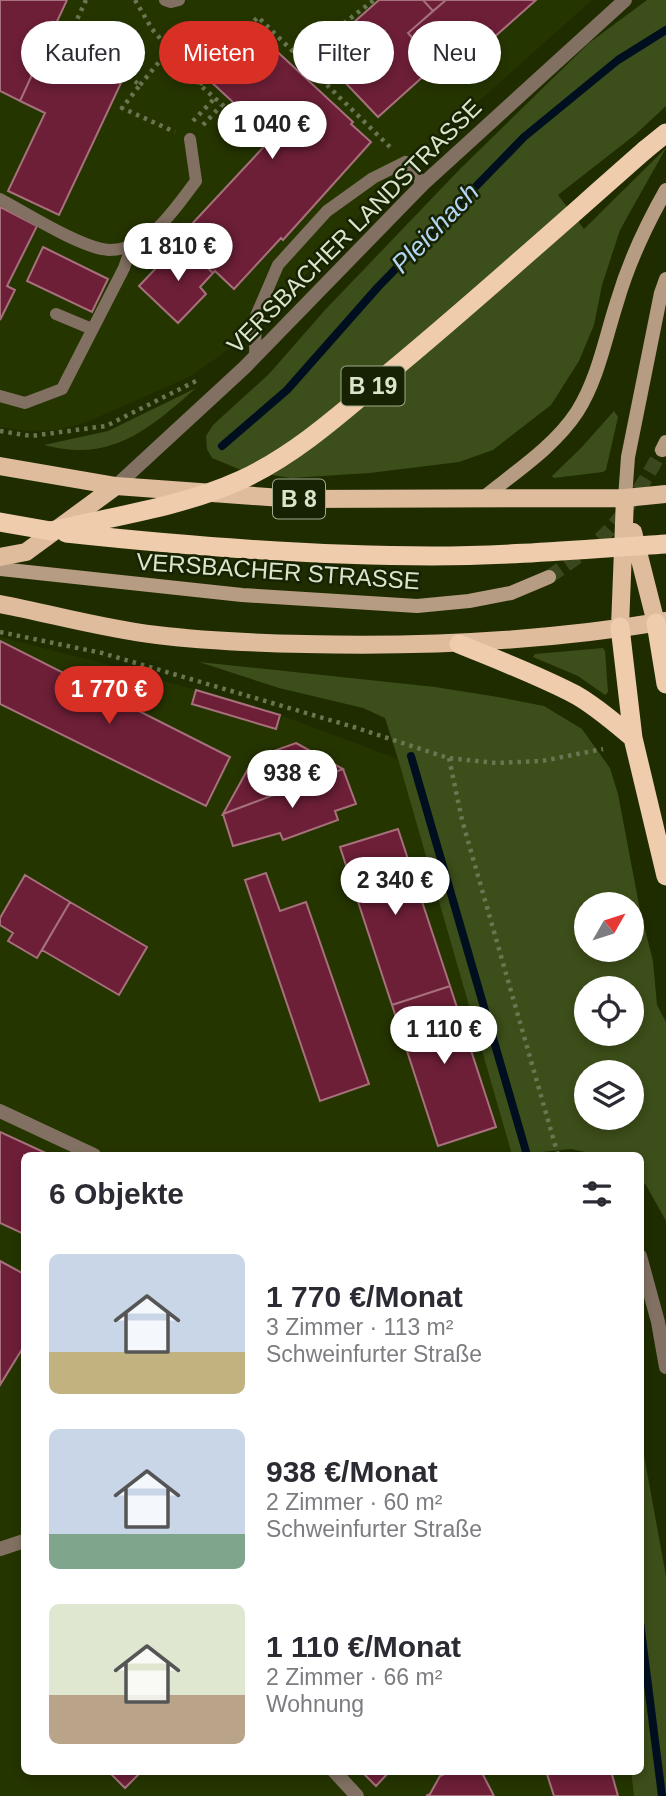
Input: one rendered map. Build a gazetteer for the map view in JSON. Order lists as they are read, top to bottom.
{
  "streets": {
    "highway": ["B 19"],
    "main road": ["B 8", "VERSBACHER STRASSE"],
    "street": ["VERSBACHER LANDSTRASSE"]
  },
  "crossings": [
    ["VERSBACHER LANDSTRASSE", "B 8"]
  ],
  "water": ["Pleichach"],
  "north": "top right",
  "page": {
    "chip": [
      "Kaufen",
      "Mieten",
      "Filter",
      "Neu"
    ],
    "price": [
      "1 040 €",
      "1 810 €",
      "1 770 €",
      "938 €",
      "2 340 €",
      "1 110 €"
    ],
    "heading": "6 Objekte",
    "list": [
      {
        "name": "1 770 €/Monat",
        "note": "3 Zimmer · 113 m² · Schweinfurter Straße"
      },
      {
        "name": "938 €/Monat",
        "note": "2 Zimmer · 60 m² · Schweinfurter Straße"
      },
      {
        "name": "1 110 €/Monat",
        "note": "2 Zimmer · 66 m² · Wohnung"
      }
    ]
  }
}
